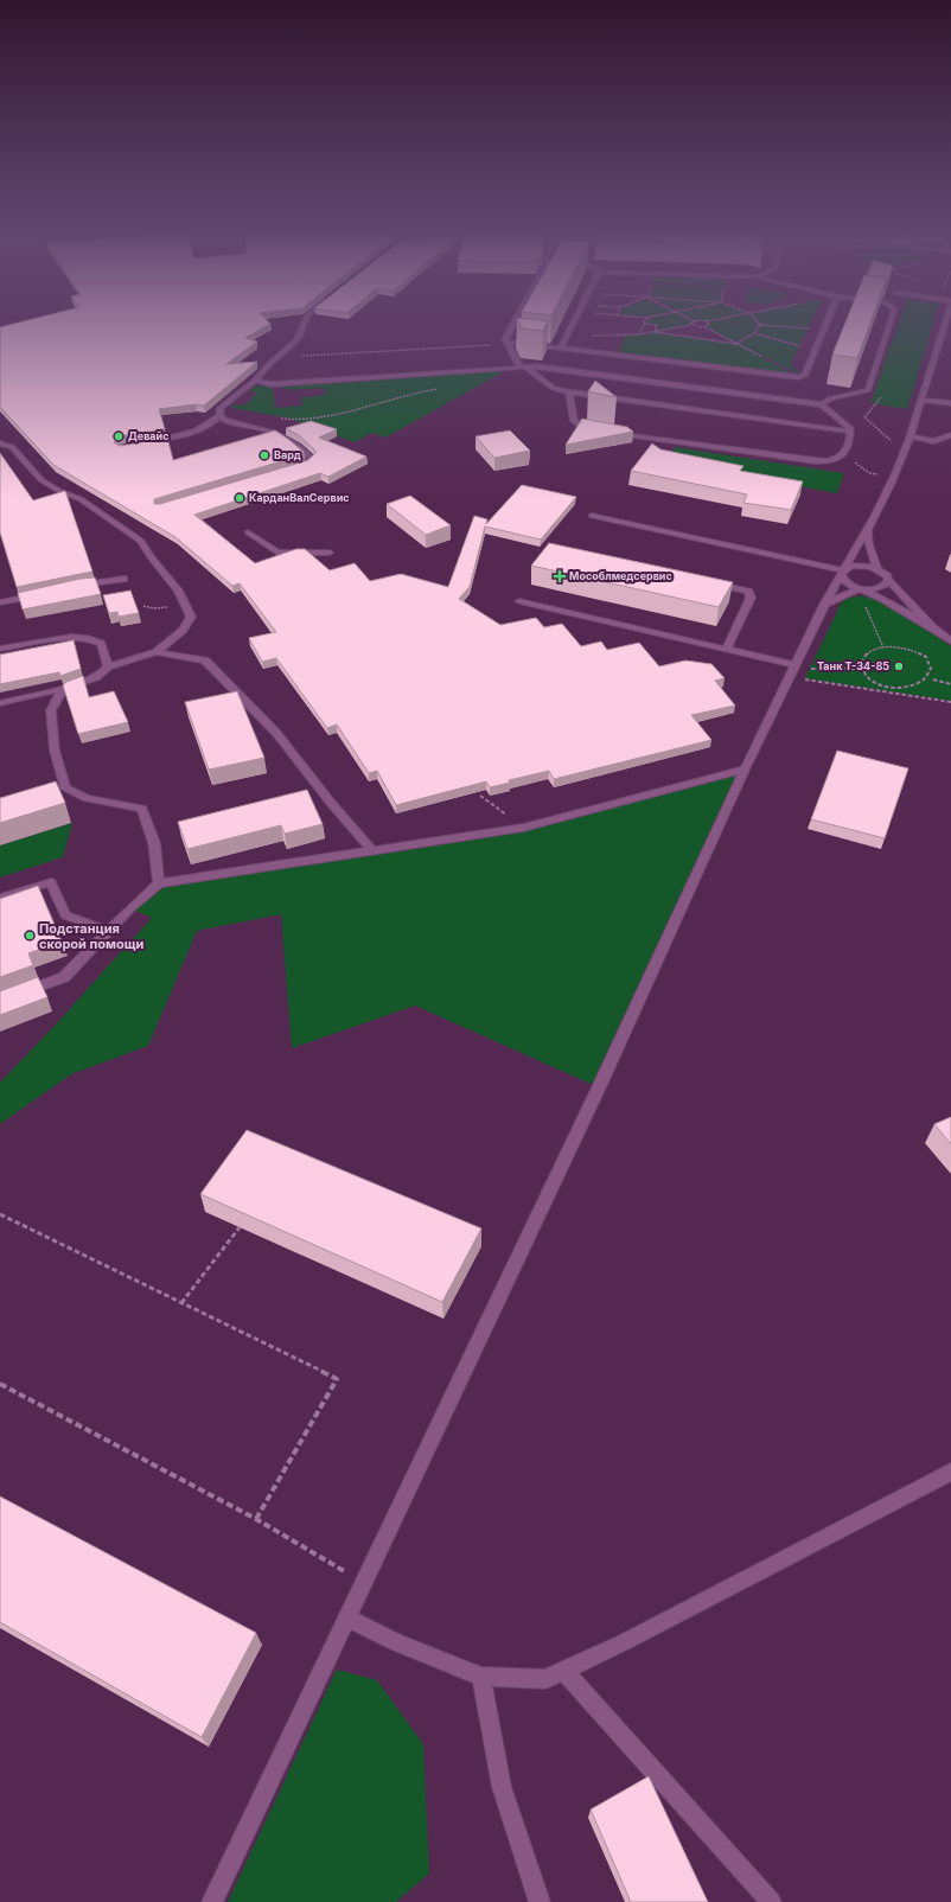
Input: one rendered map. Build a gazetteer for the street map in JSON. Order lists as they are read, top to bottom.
{
  "places": {
    "other": [
      "Девайс",
      "Вард",
      "КарданВалСервис",
      "Танк Т-34-85",
      "Подстанция скорой помощи"
    ],
    "health": ["Мособлмедсервис"]
  }
}
